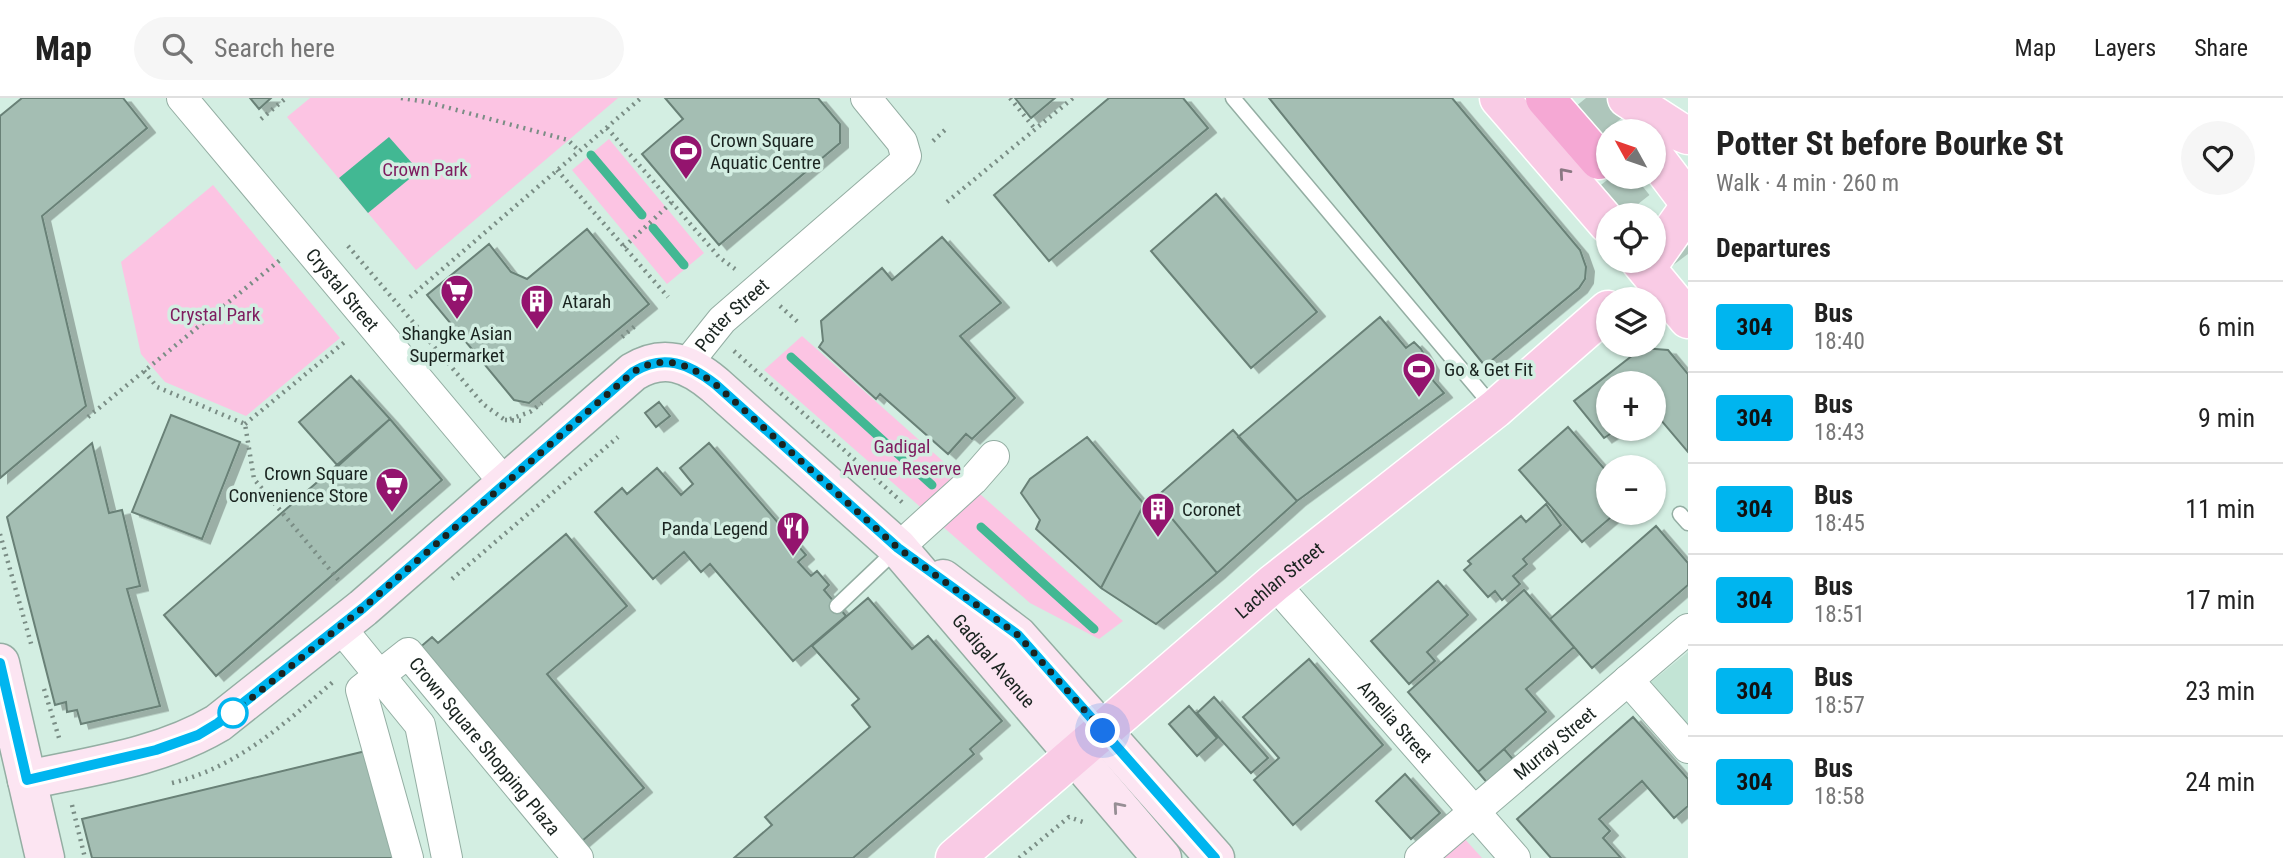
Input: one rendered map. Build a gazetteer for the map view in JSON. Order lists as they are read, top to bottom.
{
  "streets": {
    "main road": ["Lachlan Street"],
    "street": [
      "Crystal Street",
      "Potter Street",
      "Gadigal Avenue",
      "Amelia Street",
      "Murray Street",
      "Crown Square Shopping Plaza"
    ]
  },
  "crossings": [
    ["Crystal Street", "Potter Street"],
    ["Potter Street", "Gadigal Avenue"],
    ["Lachlan Street", "Gadigal Avenue"],
    ["Lachlan Street", "Amelia Street"],
    ["Amelia Street", "Murray Street"]
  ],
  "parks": ["Crown Park", "Crystal Park", "Gadigal Avenue Reserve"],
  "places": {
    "sports": ["Crown Square Aquatic Centre", "Go & Get Fit"],
    "supermarket": ["Shangke Asian Supermarket", "Crown Square Convenience Store"],
    "building": ["Atarah", "Coronet"],
    "restaurant": ["Panda Legend"]
  },
  "lines": ["bus line 304"],
  "north": "top left",
  "page": {
    "header": "Map",
    "search": "Search here",
    "nav": ["Map", "Layers", "Share"],
    "heading": [
      ["Potter St before Bourke St", "Walk · 4 min · 260 m"],
      "Departures"
    ],
    "map_buttons": ["+", "−"],
    "list": [
      {
        "mark": "304",
        "name": "Bus",
        "note": "18:40",
        "value": "6 min"
      },
      {
        "mark": "304",
        "name": "Bus",
        "note": "18:43",
        "value": "9 min"
      },
      {
        "mark": "304",
        "name": "Bus",
        "note": "18:45",
        "value": "11 min"
      },
      {
        "mark": "304",
        "name": "Bus",
        "note": "18:51",
        "value": "17 min"
      },
      {
        "mark": "304",
        "name": "Bus",
        "note": "18:57",
        "value": "23 min"
      },
      {
        "mark": "304",
        "name": "Bus",
        "note": "18:58",
        "value": "24 min"
      }
    ]
  }
}
